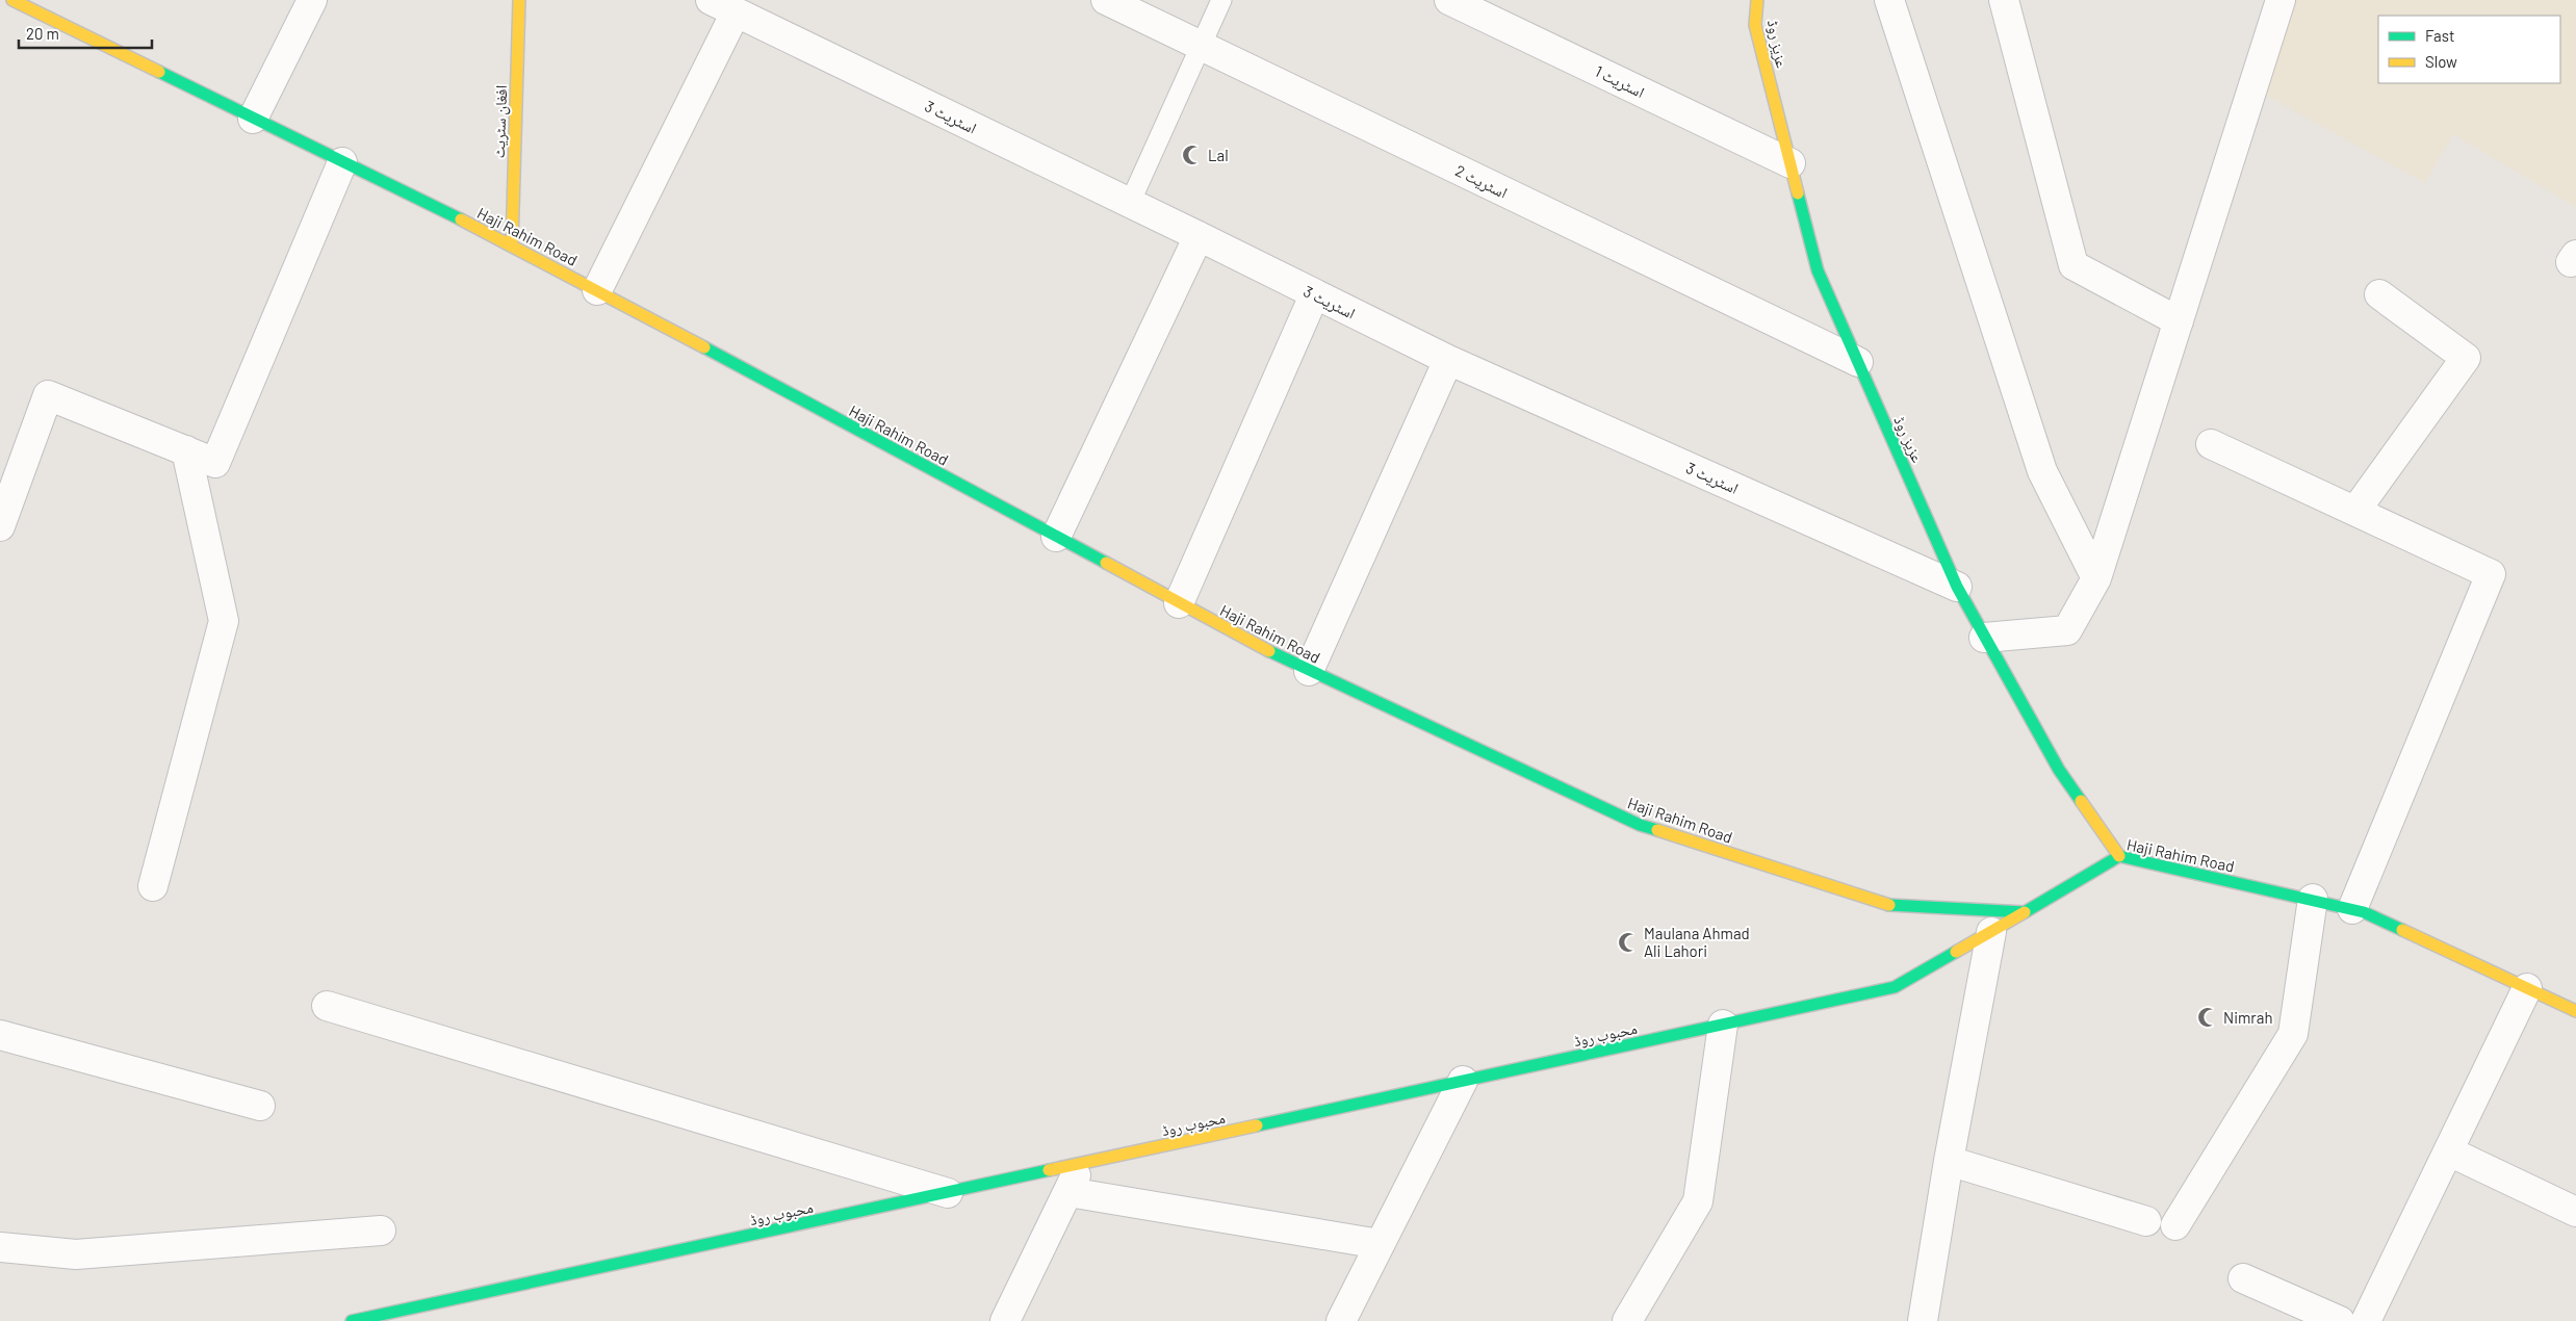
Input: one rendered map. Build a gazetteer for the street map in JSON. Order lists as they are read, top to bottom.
{
  "streets": {
    "main road": [
      "عزیز روڈ",
      "افغان سٹریٹ",
      "Haji Rahim Road",
      "محبوب روڈ"
    ],
    "street": ["اسٹریٹ 1", "اسٹریٹ 3", "اسٹریٹ 2"]
  },
  "crossings": [
    ["عزیز روڈ", "اسٹریٹ 1"],
    ["عزیز روڈ", "اسٹریٹ 3"],
    ["عزیز روڈ", "اسٹریٹ 2"],
    ["عزیز روڈ", "Haji Rahim Road"],
    ["افغان سٹریٹ", "Haji Rahim Road"],
    ["Haji Rahim Road", "محبوب روڈ"]
  ],
  "places": {
    "mosque": ["Lal", "Maulana Ahmad Ali Lahori", "Nimrah"]
  },
  "legend": ["Fast", "Slow"],
  "scale_bar": "20 m"
}
